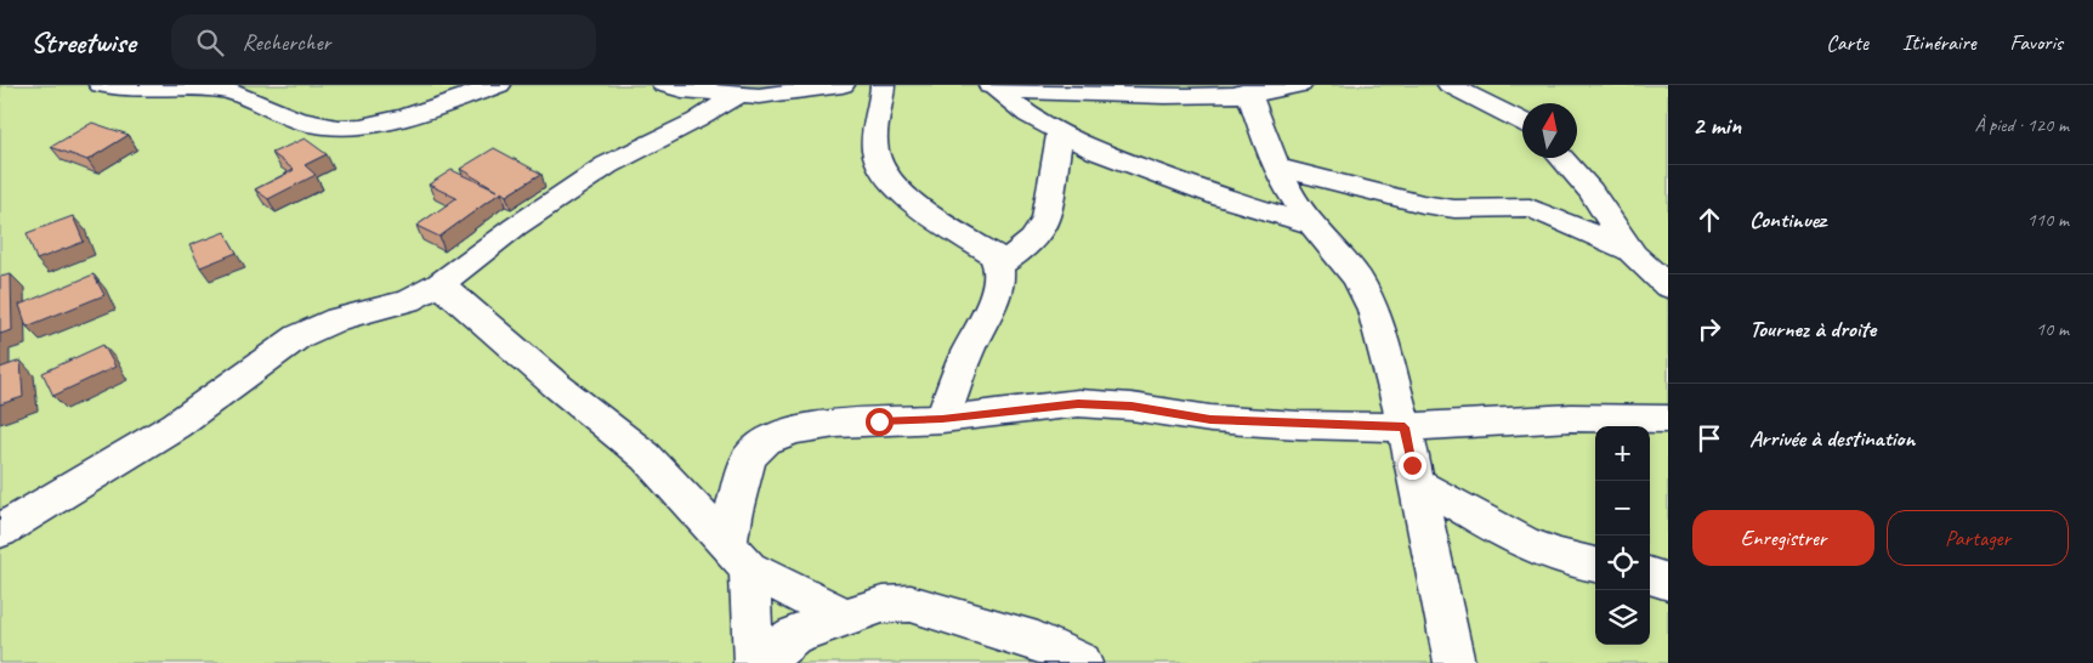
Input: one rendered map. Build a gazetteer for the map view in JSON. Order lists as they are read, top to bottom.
{
  "north": "top",
  "page": {
    "header": "Streetwise",
    "search": "Rechercher",
    "nav": ["Carte", "Itinéraire", "Favoris"],
    "heading": ["2 min", "À pied · 120 m"],
    "list": [
      ["Continuez", "110 m"],
      ["Tournez à droite", "10 m"],
      "Arrivée à destination"
    ],
    "map_buttons": ["+", "−"],
    "buttons": ["Enregistrer", "Partager"]
  }
}
